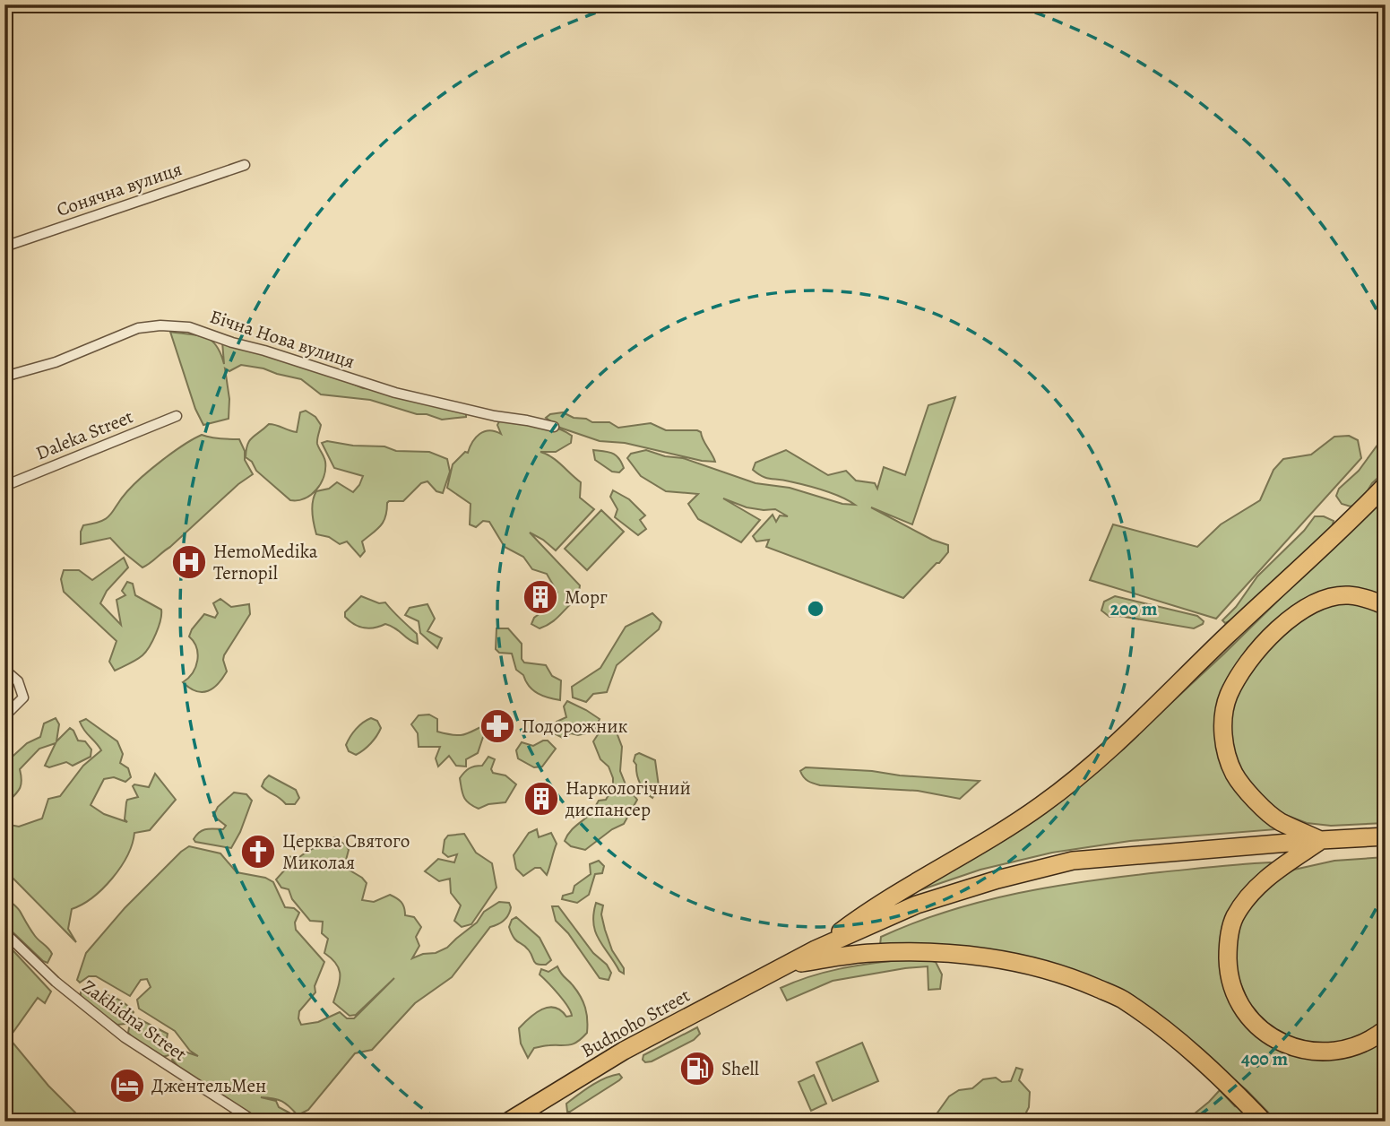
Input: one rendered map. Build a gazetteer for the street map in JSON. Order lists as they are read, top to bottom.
{
  "streets": {
    "highway": ["Budnoho Street"],
    "street": [
      "Сонячна вулиця",
      "Бічна Нова вулиця",
      "Daleka Street",
      "Zakhidna Street"
    ]
  },
  "places": {
    "hospital": ["HemoMedika Ternopil"],
    "building": ["Морг", "Наркологічний диспансер"],
    "pharmacy": ["Подорожник"],
    "church": ["Церква Святого Миколая"],
    "fuel station": ["Shell"],
    "hotel": ["ДжентельМен"]
  },
  "rings": ["200 m", "400 m"]
}
